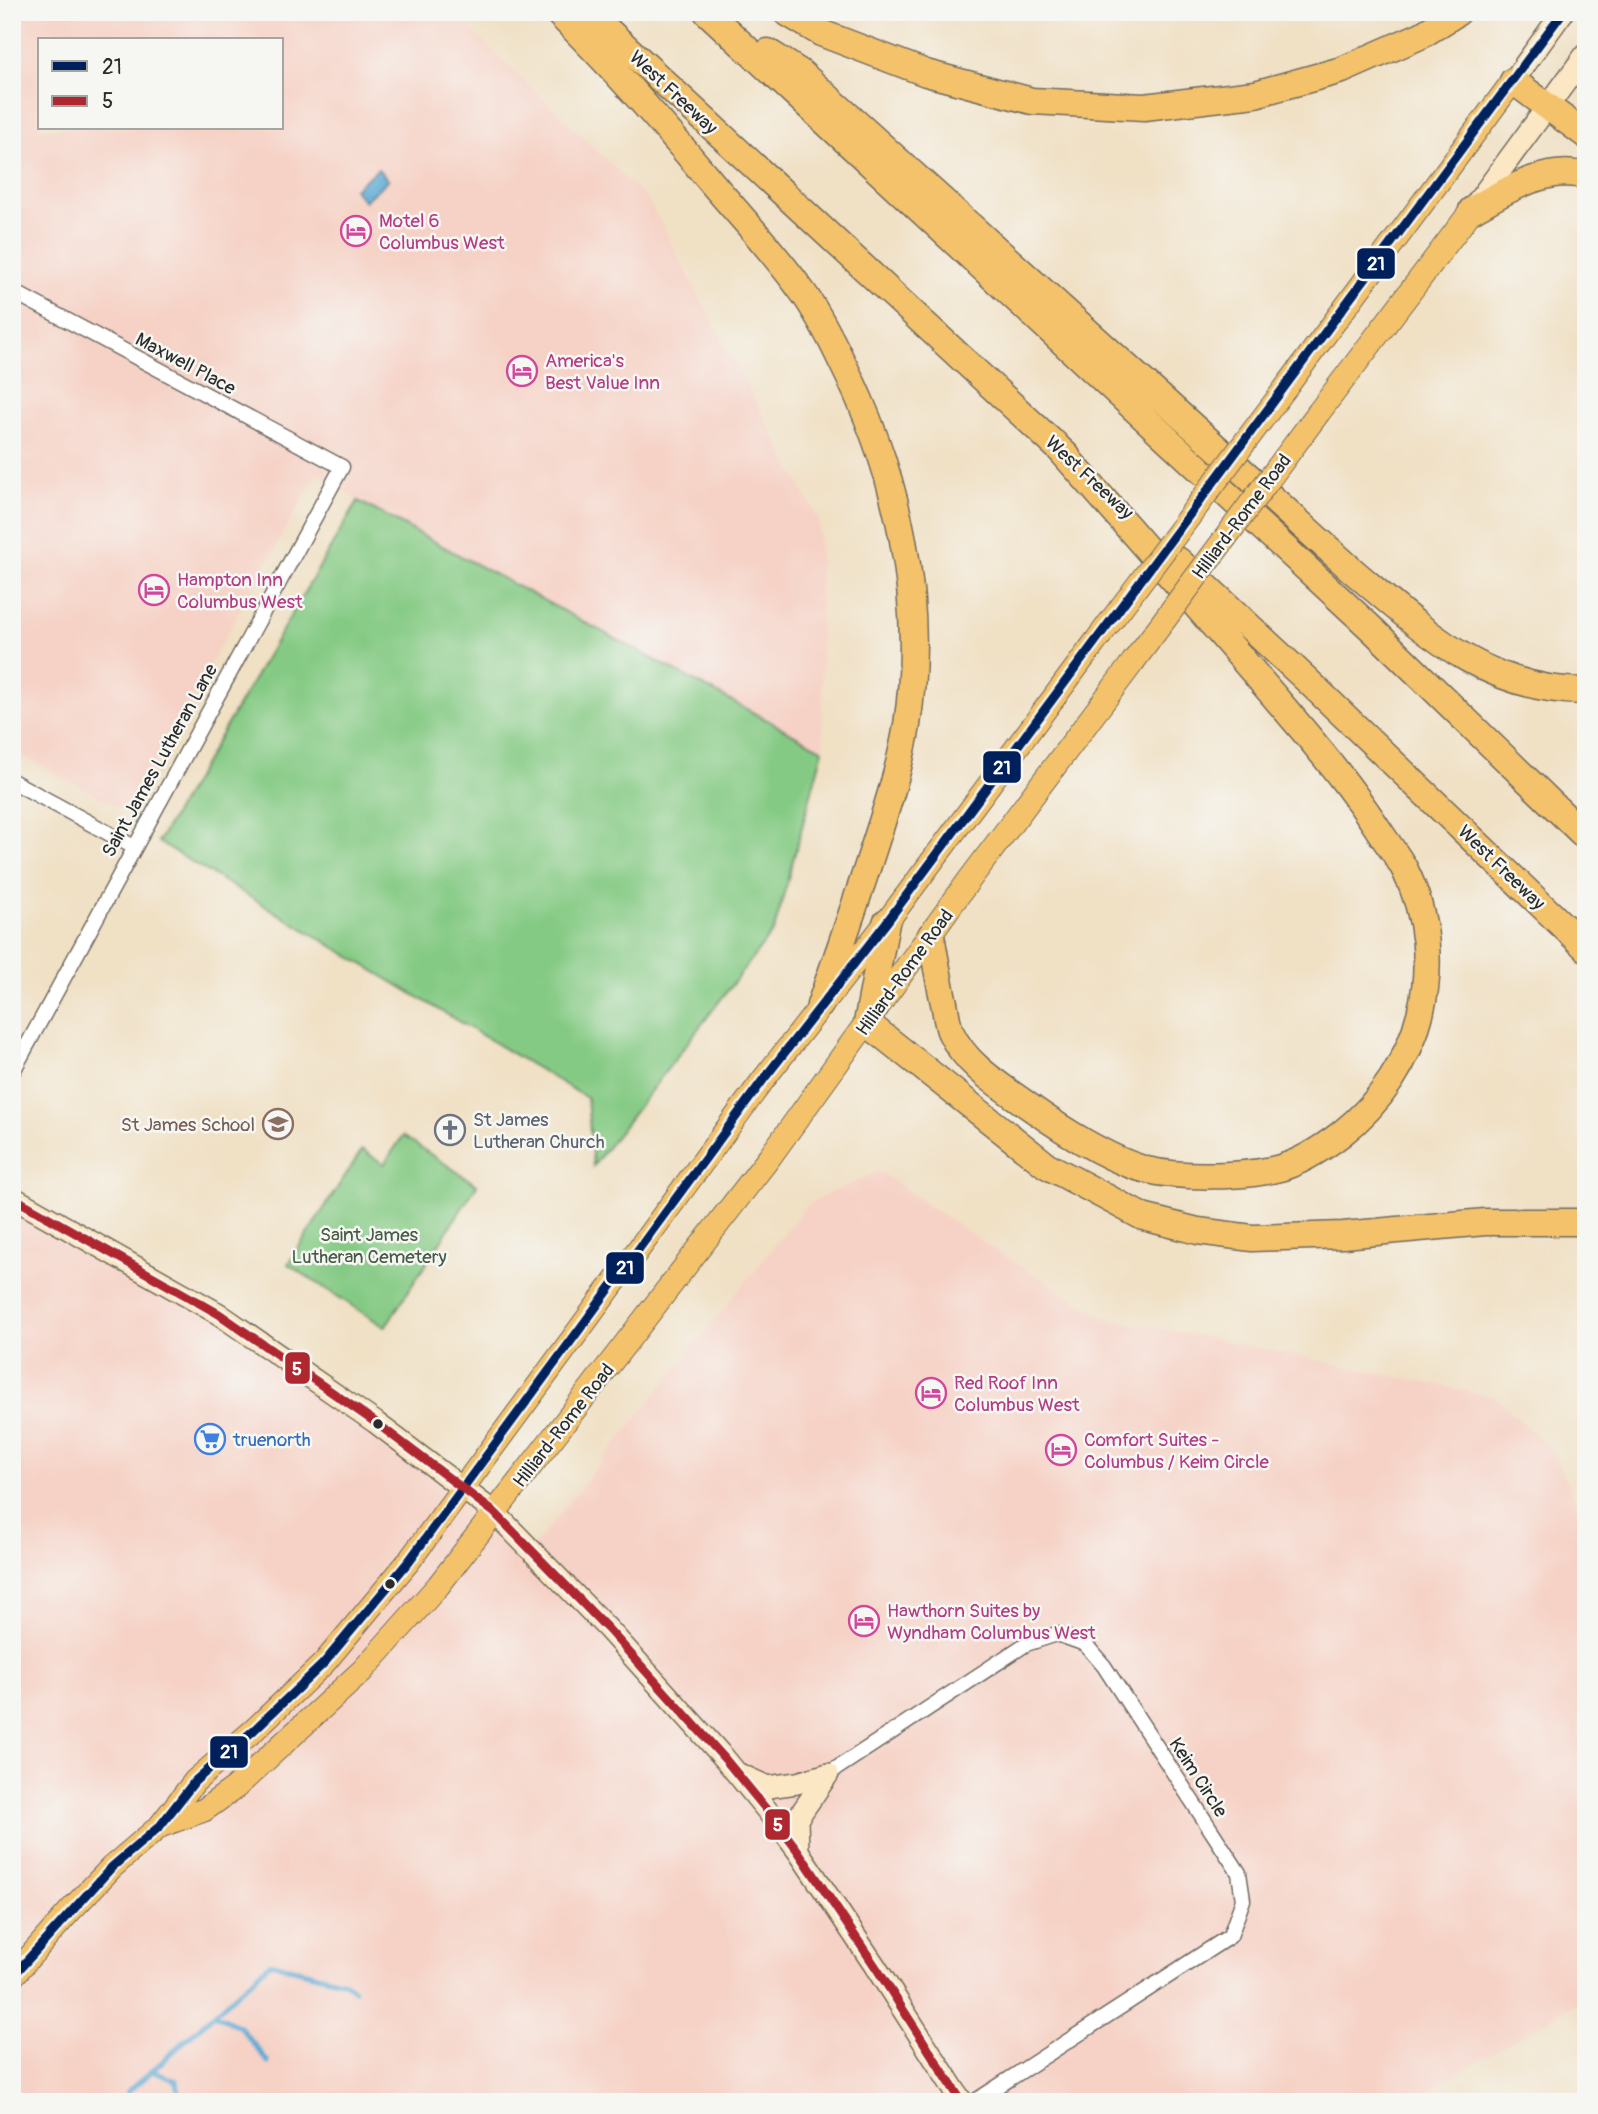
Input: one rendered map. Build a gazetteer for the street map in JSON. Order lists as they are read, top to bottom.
{
  "streets": {
    "highway": ["West Freeway"],
    "main road": ["Hilliard-Rome Road"],
    "street": ["Maxwell Place", "Saint James Lutheran Lane", "Keim Circle"]
  },
  "crossings": [
    ["Maxwell Place", "Saint James Lutheran Lane"]
  ],
  "parks": ["Saint James Lutheran Cemetery"],
  "places": {
    "hotel": [
      "Motel 6 Columbus West",
      "America's Best Value Inn",
      "Hampton Inn Columbus West",
      "Red Roof Inn Columbus West",
      "Comfort Suites - Columbus / Keim Circle",
      "Hawthorn Suites by Wyndham Columbus West"
    ],
    "school or university": ["St James School"],
    "church": ["St James Lutheran Church"],
    "supermarket": ["truenorth"]
  },
  "lines": ["transit line 21", "transit line 5"],
  "legend": ["21", "5"]
}
